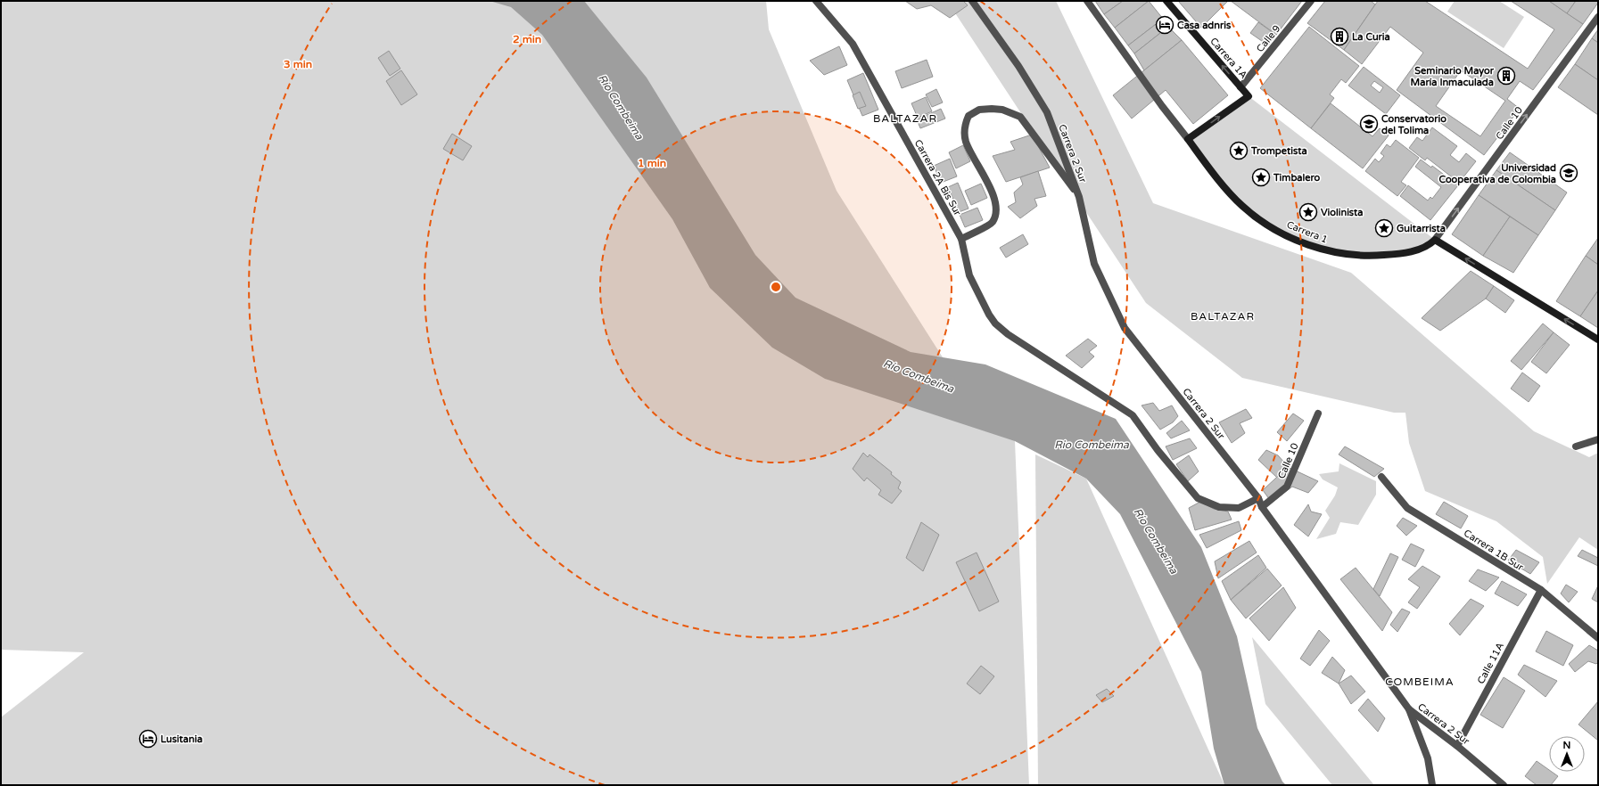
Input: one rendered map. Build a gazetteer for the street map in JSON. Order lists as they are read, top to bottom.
{
  "streets": {
    "street": [
      "Calle 9",
      "Carrera 1A",
      "Calle 10",
      "Carrera 2 Sur",
      "Carrera 2A Bis Sur",
      "Carrera 1",
      "Carrera 1B Sur",
      "Calle 11A"
    ]
  },
  "crossings": [
    ["Calle 9", "Carrera 1A"],
    ["Carrera 1A", "Carrera 1"],
    ["Calle 10", "Carrera 2 Sur"],
    ["Calle 10", "Carrera 1"],
    ["Carrera 2 Sur", "Carrera 2A Bis Sur"],
    ["Carrera 2 Sur", "Calle 11A"],
    ["Carrera 1B Sur", "Calle 11A"]
  ],
  "one_way": ["Calle 10"],
  "districts": ["BALTAZAR", "BALTAZAR", "COMBEIMA"],
  "water": ["Río Combeima", "Rio Combeima"],
  "places": {
    "hotel": ["Casa adnris", "Lusitania"],
    "building": ["La Curia", "Seminario Mayor María Inmaculada"],
    "school or university": ["Conservatorio del Tolima", "Universidad Cooperativa de Colombia"],
    "place": [
      "Trompetista",
      "Timbalero",
      "Violinista",
      "Guitarrista"
    ]
  },
  "north": "top",
  "rings": ["2 min", "3 min", "1 min"]
}
